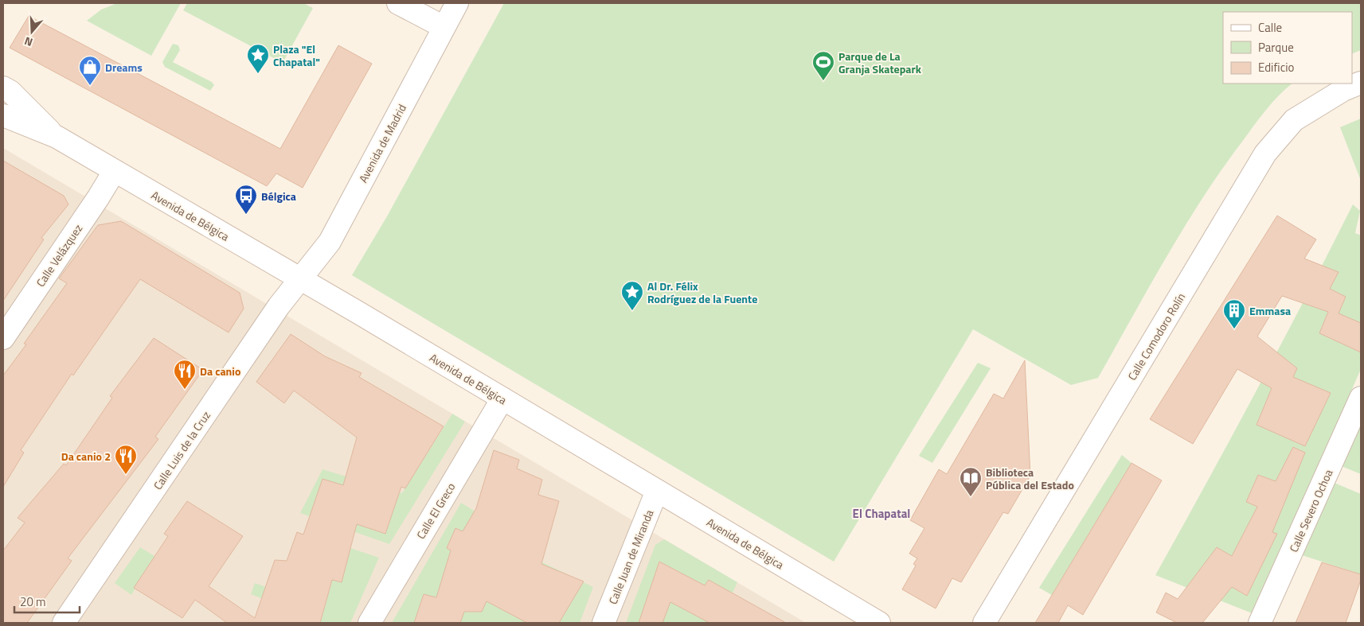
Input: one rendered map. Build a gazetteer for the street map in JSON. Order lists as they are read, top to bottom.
{
  "streets": {
    "street": [
      "Avenida de Madrid",
      "Avenida de Bélgica",
      "Calle Velázquez",
      "Calle Comodoro Rolín",
      "Calle Luis de la Cruz",
      "Calle El Greco",
      "Calle Severo Ochoa",
      "Calle Juan de Miranda"
    ]
  },
  "crossings": [
    ["Avenida de Madrid", "Avenida de Bélgica"],
    ["Avenida de Madrid", "Calle Luis de la Cruz"],
    ["Avenida de Bélgica", "Calle Velázquez"],
    ["Avenida de Bélgica", "Calle Luis de la Cruz"],
    ["Avenida de Bélgica", "Calle El Greco"],
    ["Avenida de Bélgica", "Calle Juan de Miranda"]
  ],
  "districts": ["El Chapatal"],
  "places": {
    "place": ["Plaza \"El Chapatal\"", "Al Dr. Félix Rodríguez de la Fuente"],
    "sports": ["Parque de La Granja Skatepark"],
    "shop": ["Dreams"],
    "bus stop": ["Bélgica"],
    "building": ["Emmasa"],
    "restaurant": ["Da canio", "Da canio 2"],
    "library": ["Biblioteca Pública del Estado"]
  },
  "legend": ["Calle", "Parque", "Edificio"],
  "scale_bar": "20 m",
  "north": "bottom"
}
